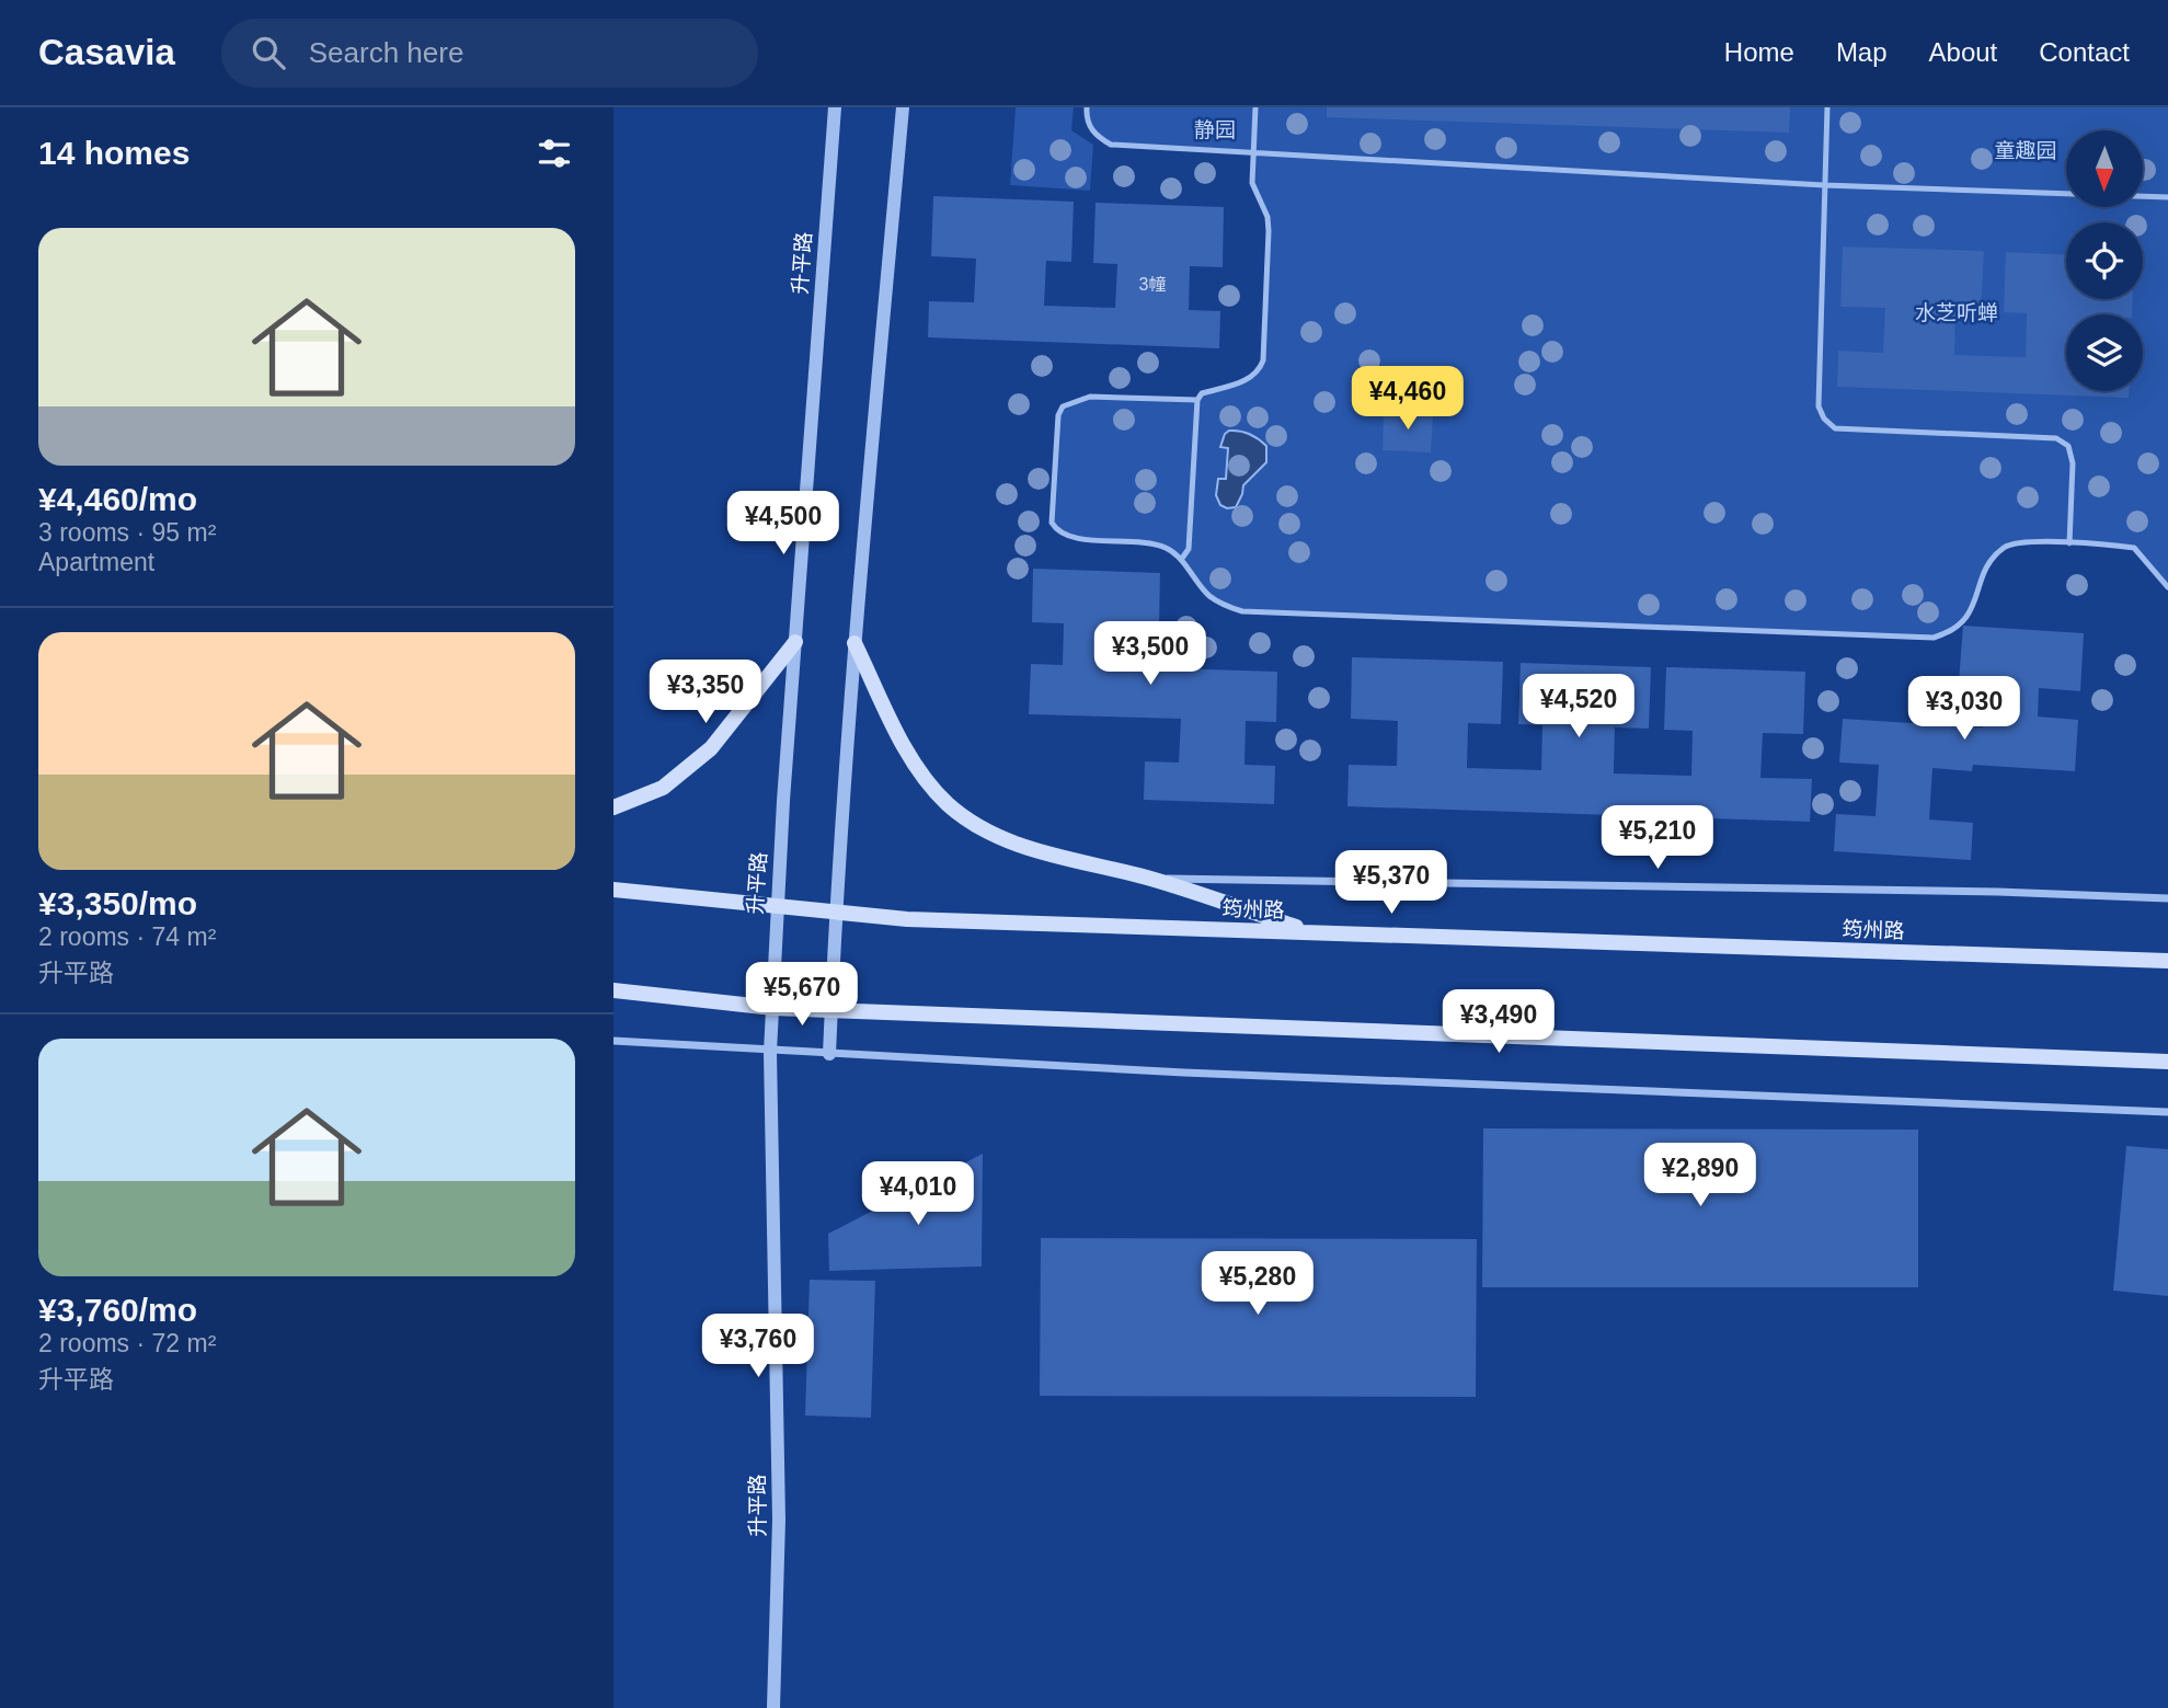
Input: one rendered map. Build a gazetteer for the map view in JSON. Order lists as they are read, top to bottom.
{
  "streets": {
    "main road": ["筠州路"],
    "street": ["升平路"]
  },
  "crossings": [
    ["升平路", "筠州路"]
  ],
  "parks": ["静园", "童趣园", "水芝听蝉"],
  "house_numbers": ["3幢"],
  "north": "bottom",
  "page": {
    "header": "Casavia",
    "search": "Search here",
    "nav": [
      "Home",
      "Map",
      "About",
      "Contact"
    ],
    "heading": "14 homes",
    "list": [
      {
        "name": "¥4,460/mo",
        "note": "3 rooms · 95 m² · Apartment"
      },
      {
        "name": "¥3,350/mo",
        "note": "2 rooms · 74 m² · 升平路"
      },
      {
        "name": "¥3,760/mo",
        "note": "2 rooms · 72 m² · 升平路"
      }
    ],
    "price": [
      "¥4,460",
      "¥4,500",
      "¥3,500",
      "¥3,350",
      "¥4,520",
      "¥3,030",
      "¥5,210",
      "¥5,370",
      "¥5,670",
      "¥3,490",
      "¥2,890",
      "¥4,010",
      "¥5,280",
      "¥3,760"
    ]
  }
}
